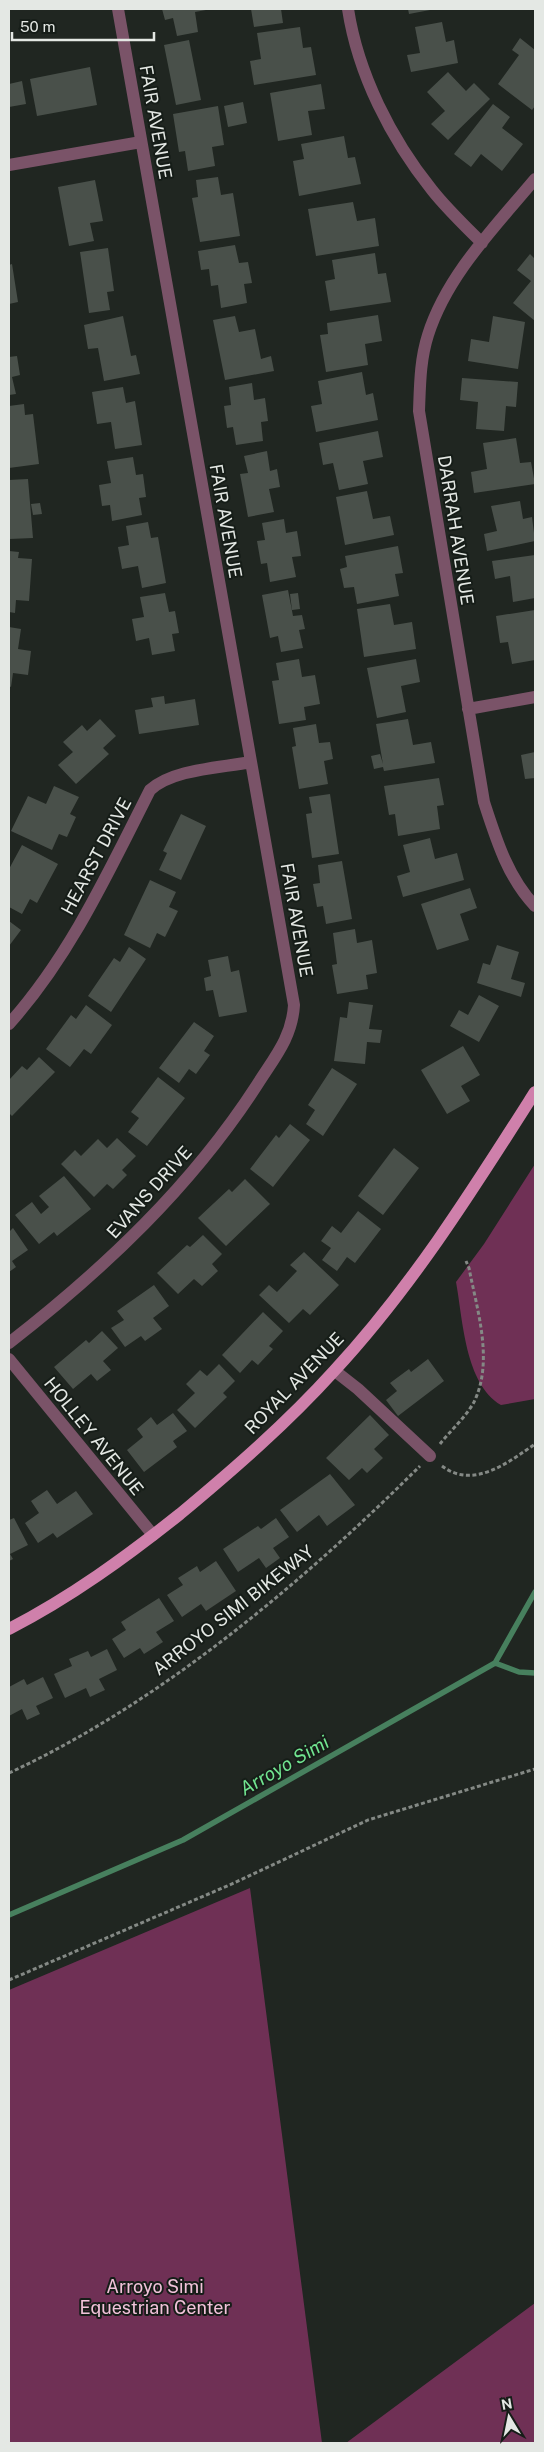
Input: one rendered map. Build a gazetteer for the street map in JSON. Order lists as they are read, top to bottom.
{
  "streets": {
    "main road": ["ROYAL AVENUE"],
    "street": [
      "FAIR AVENUE",
      "DARRAH AVENUE",
      "HEARST DRIVE",
      "EVANS DRIVE",
      "HOLLEY AVENUE"
    ],
    "path": ["ARROYO SIMI BIKEWAY"]
  },
  "crossings": [
    ["FAIR AVENUE", "HEARST DRIVE"],
    ["FAIR AVENUE", "EVANS DRIVE"],
    ["ROYAL AVENUE", "HOLLEY AVENUE"]
  ],
  "water": ["Arroyo Simi"],
  "parks": ["Arroyo Simi Equestrian Center"],
  "scale_bar": "50 m",
  "north": "top"
}
